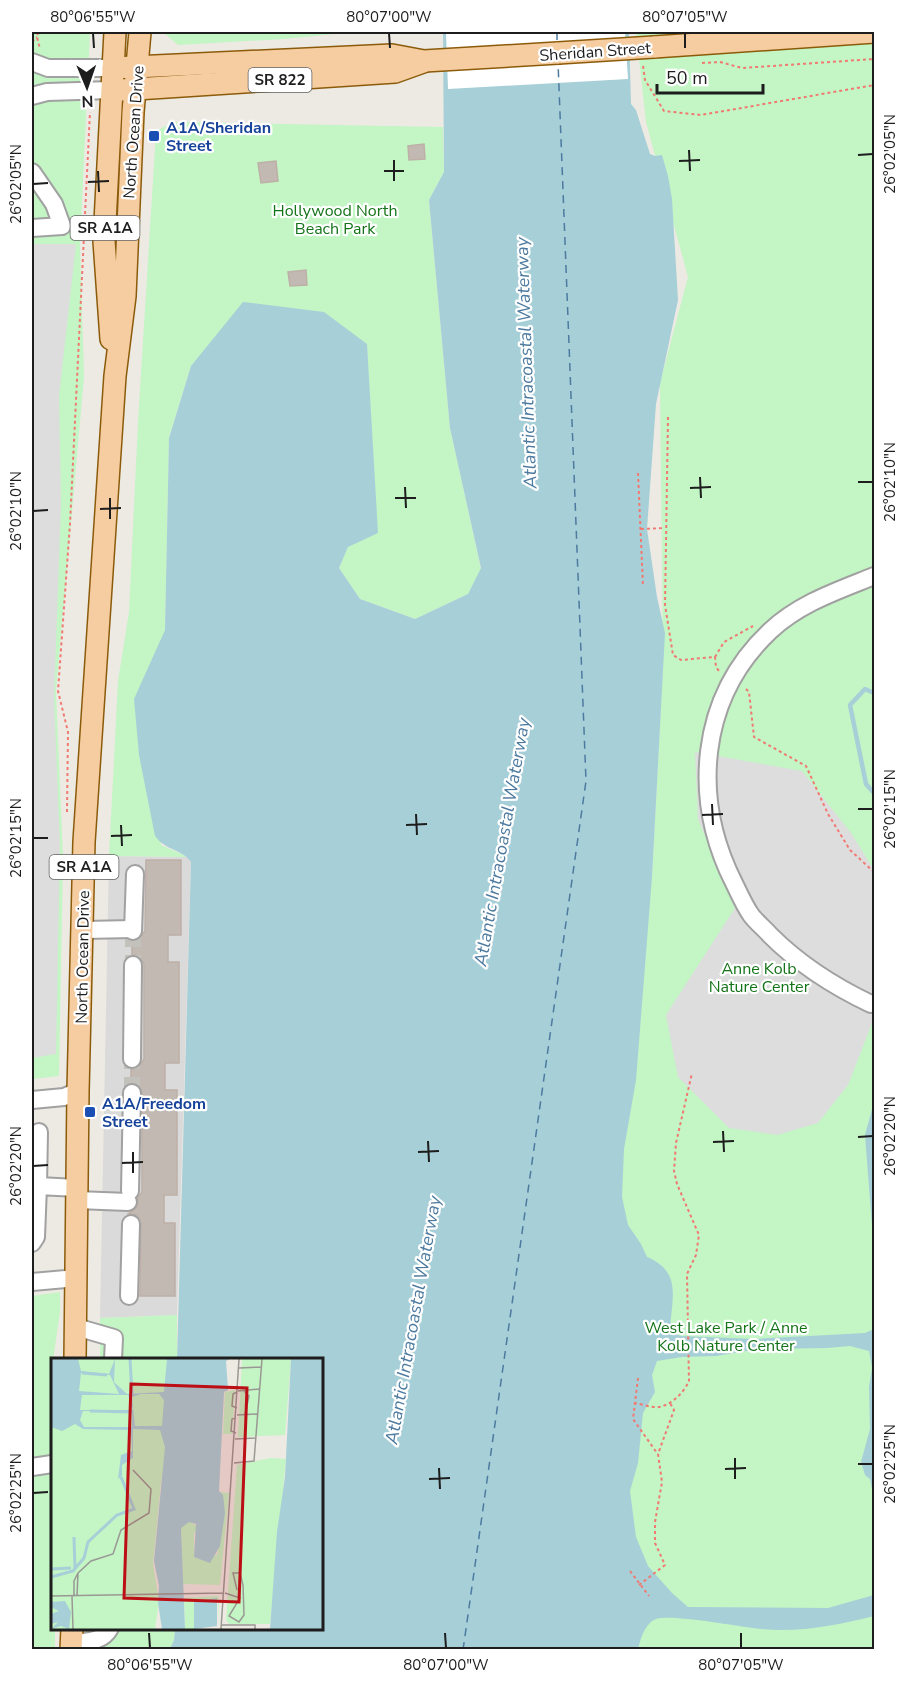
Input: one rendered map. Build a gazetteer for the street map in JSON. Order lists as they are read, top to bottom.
{
  "streets": {
    "main road": [
      "Sheridan Street",
      "SR 822",
      "North Ocean Drive",
      "SR A1A"
    ]
  },
  "crossings": [
    ["Sheridan Street", "North Ocean Drive"]
  ],
  "water": ["Atlantic Intracoastal Waterway"],
  "parks": ["Hollywood North Beach Park", "Anne Kolb Nature Center", "West Lake Park / Anne Kolb Nature Center"],
  "places": {
    "transit": ["A1A/Sheridan Street", "A1A/Freedom Street"]
  },
  "scale_bar": "50 m",
  "north": "bottom",
  "coordinates": [
    "80°06'55\"W",
    "80°07'00\"W",
    "80°07'05\"W",
    "26°02'05\"N",
    "26°02'10\"N",
    "26°02'15\"N",
    "26°02'20\"N",
    "26°02'25\"N"
  ]
}
